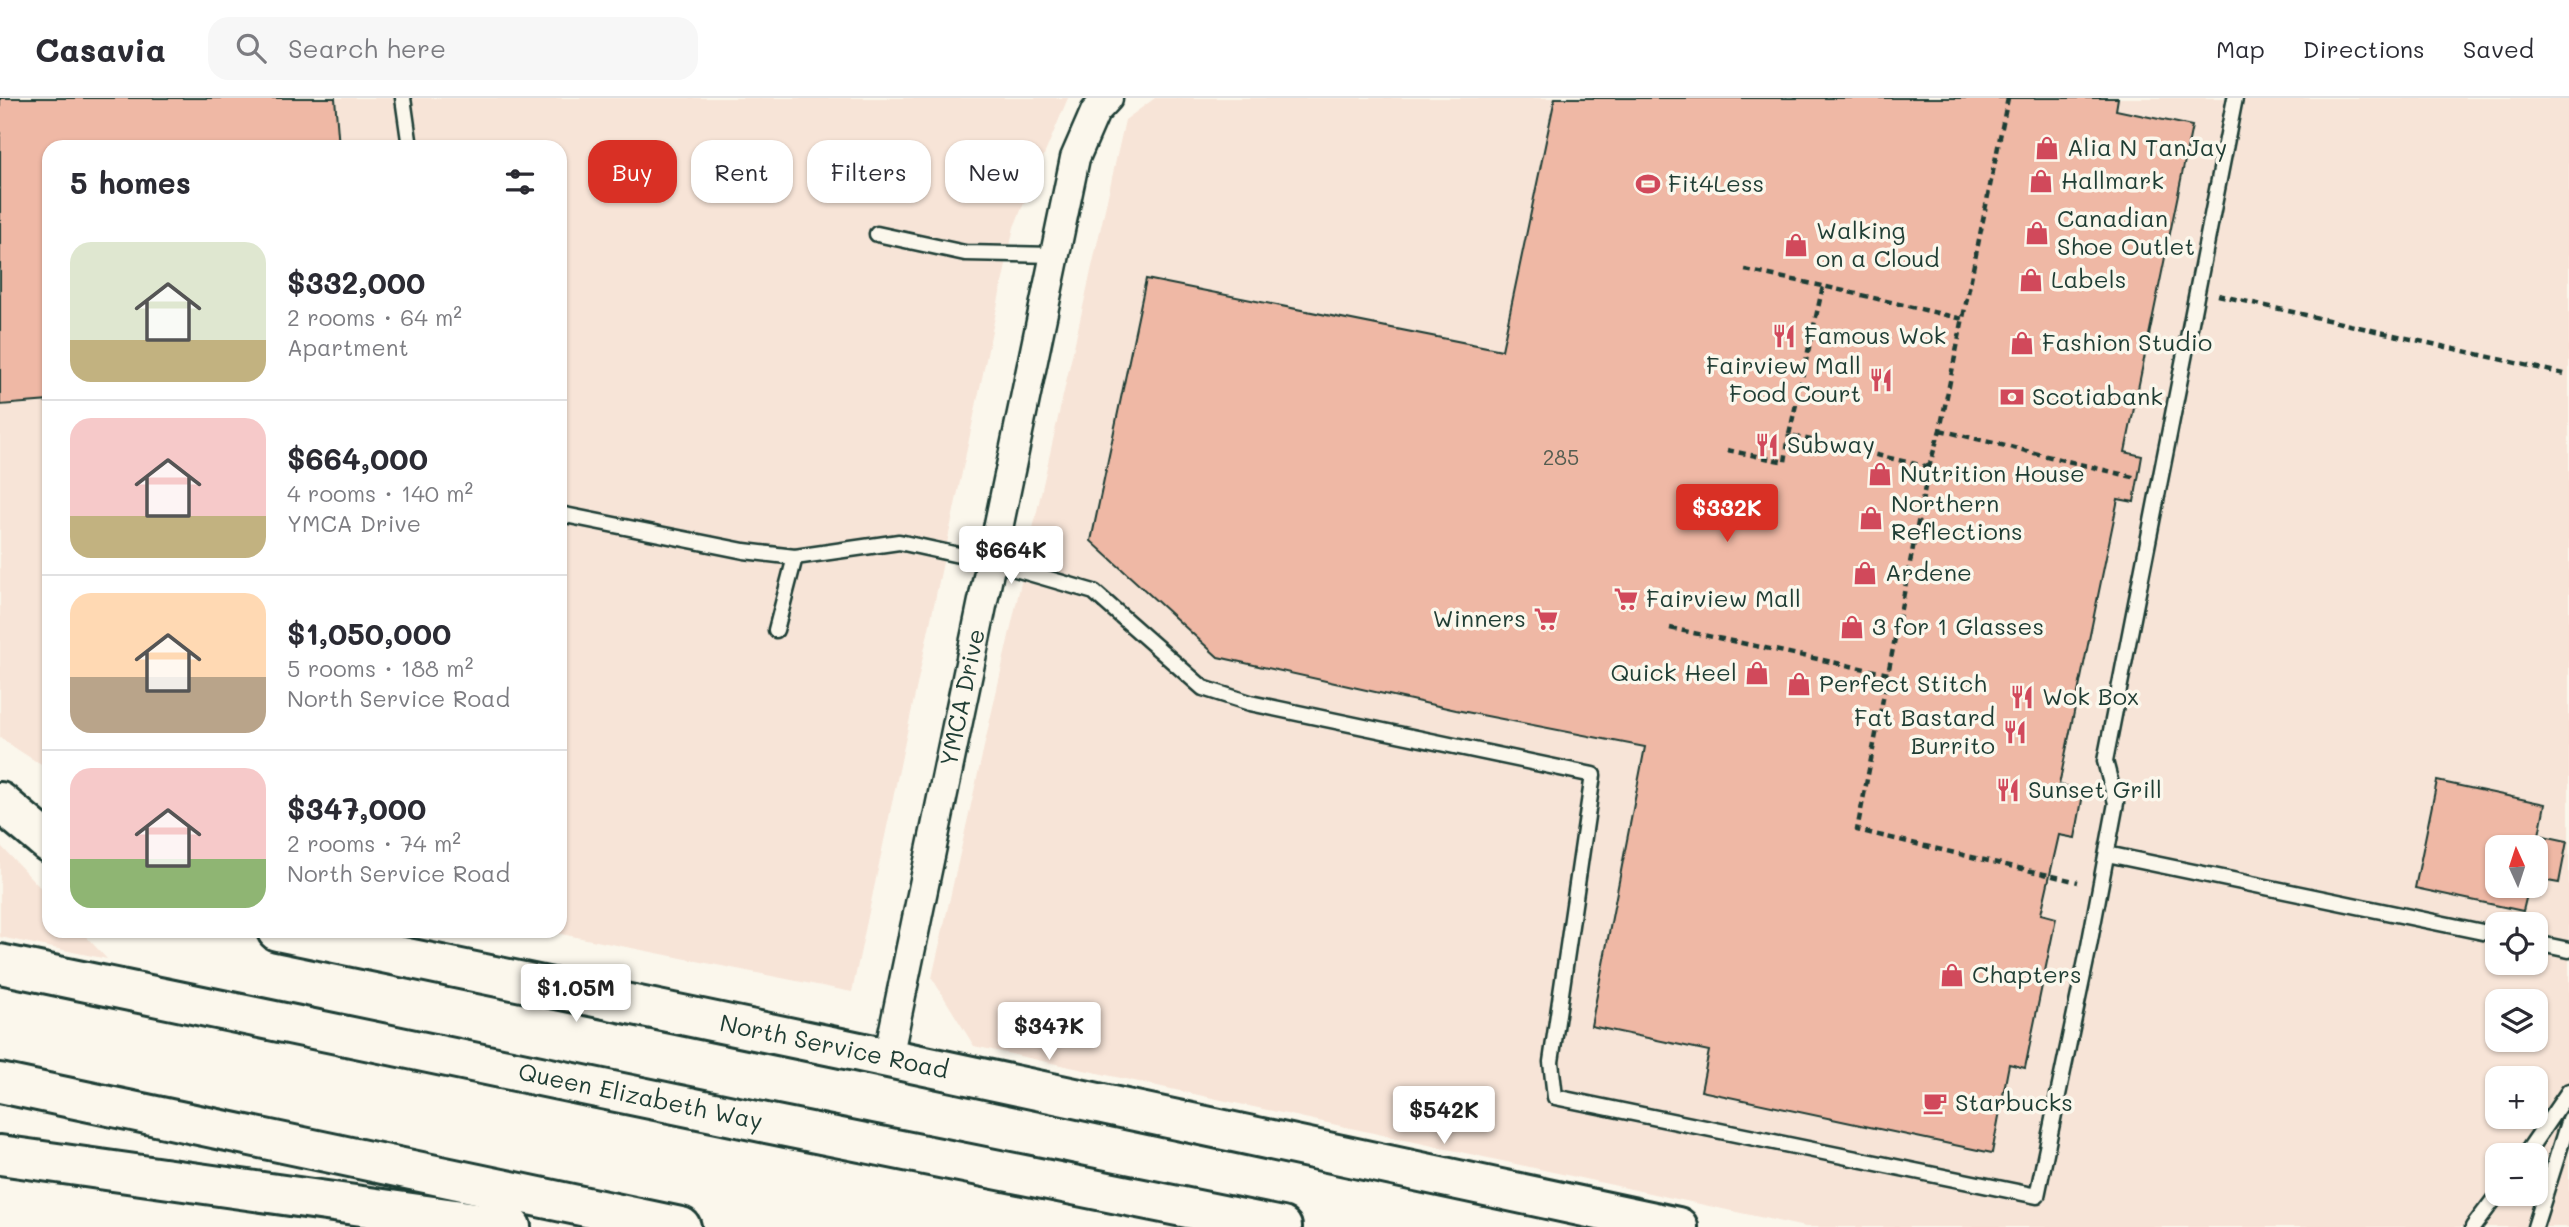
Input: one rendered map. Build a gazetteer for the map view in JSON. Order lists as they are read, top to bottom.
{
  "streets": {
    "main road": ["North Service Road", "Queen Elizabeth Way"],
    "street": ["YMCA Drive"]
  },
  "crossings": [
    ["YMCA Drive", "North Service Road"]
  ],
  "places": {
    "shop": [
      "Alia N TanJay",
      "Hallmark",
      "Canadian Shoe Outlet",
      "Walking on a Cloud",
      "Labels",
      "Fashion Studio",
      "Nutrition House",
      "Northern Reflections",
      "Ardene",
      "3 for 1 Glasses",
      "Quick Heel",
      "Perfect Stitch",
      "Chapters"
    ],
    "sports": ["Fit4Less"],
    "restaurant": [
      "Famous Wok",
      "Fairview Mall Food Court",
      "Subway",
      "Wok Box",
      "Fat Bastard Burrito",
      "Sunset Grill"
    ],
    "bank": ["Scotiabank"],
    "supermarket": ["Fairview Mall", "Winners"],
    "cafe": ["Starbucks"]
  },
  "house_numbers": ["285"],
  "north": "top",
  "page": {
    "header": "Casavia",
    "search": "Search here",
    "nav": ["Map", "Directions", "Saved"],
    "chip": [
      "Buy",
      "Rent",
      "Filters",
      "New"
    ],
    "heading": "5 homes",
    "list": [
      {
        "name": "$332,000",
        "note": "2 rooms · 64 m² · Apartment"
      },
      {
        "name": "$664,000",
        "note": "4 rooms · 140 m² · YMCA Drive"
      },
      {
        "name": "$1,050,000",
        "note": "5 rooms · 188 m² · North Service Road"
      },
      {
        "name": "$347,000",
        "note": "2 rooms · 74 m² · North Service Road"
      }
    ],
    "price": [
      "$332K",
      "$664K",
      "$1.05M",
      "$347K",
      "$542K"
    ],
    "map_buttons": ["+", "−"]
  }
}
